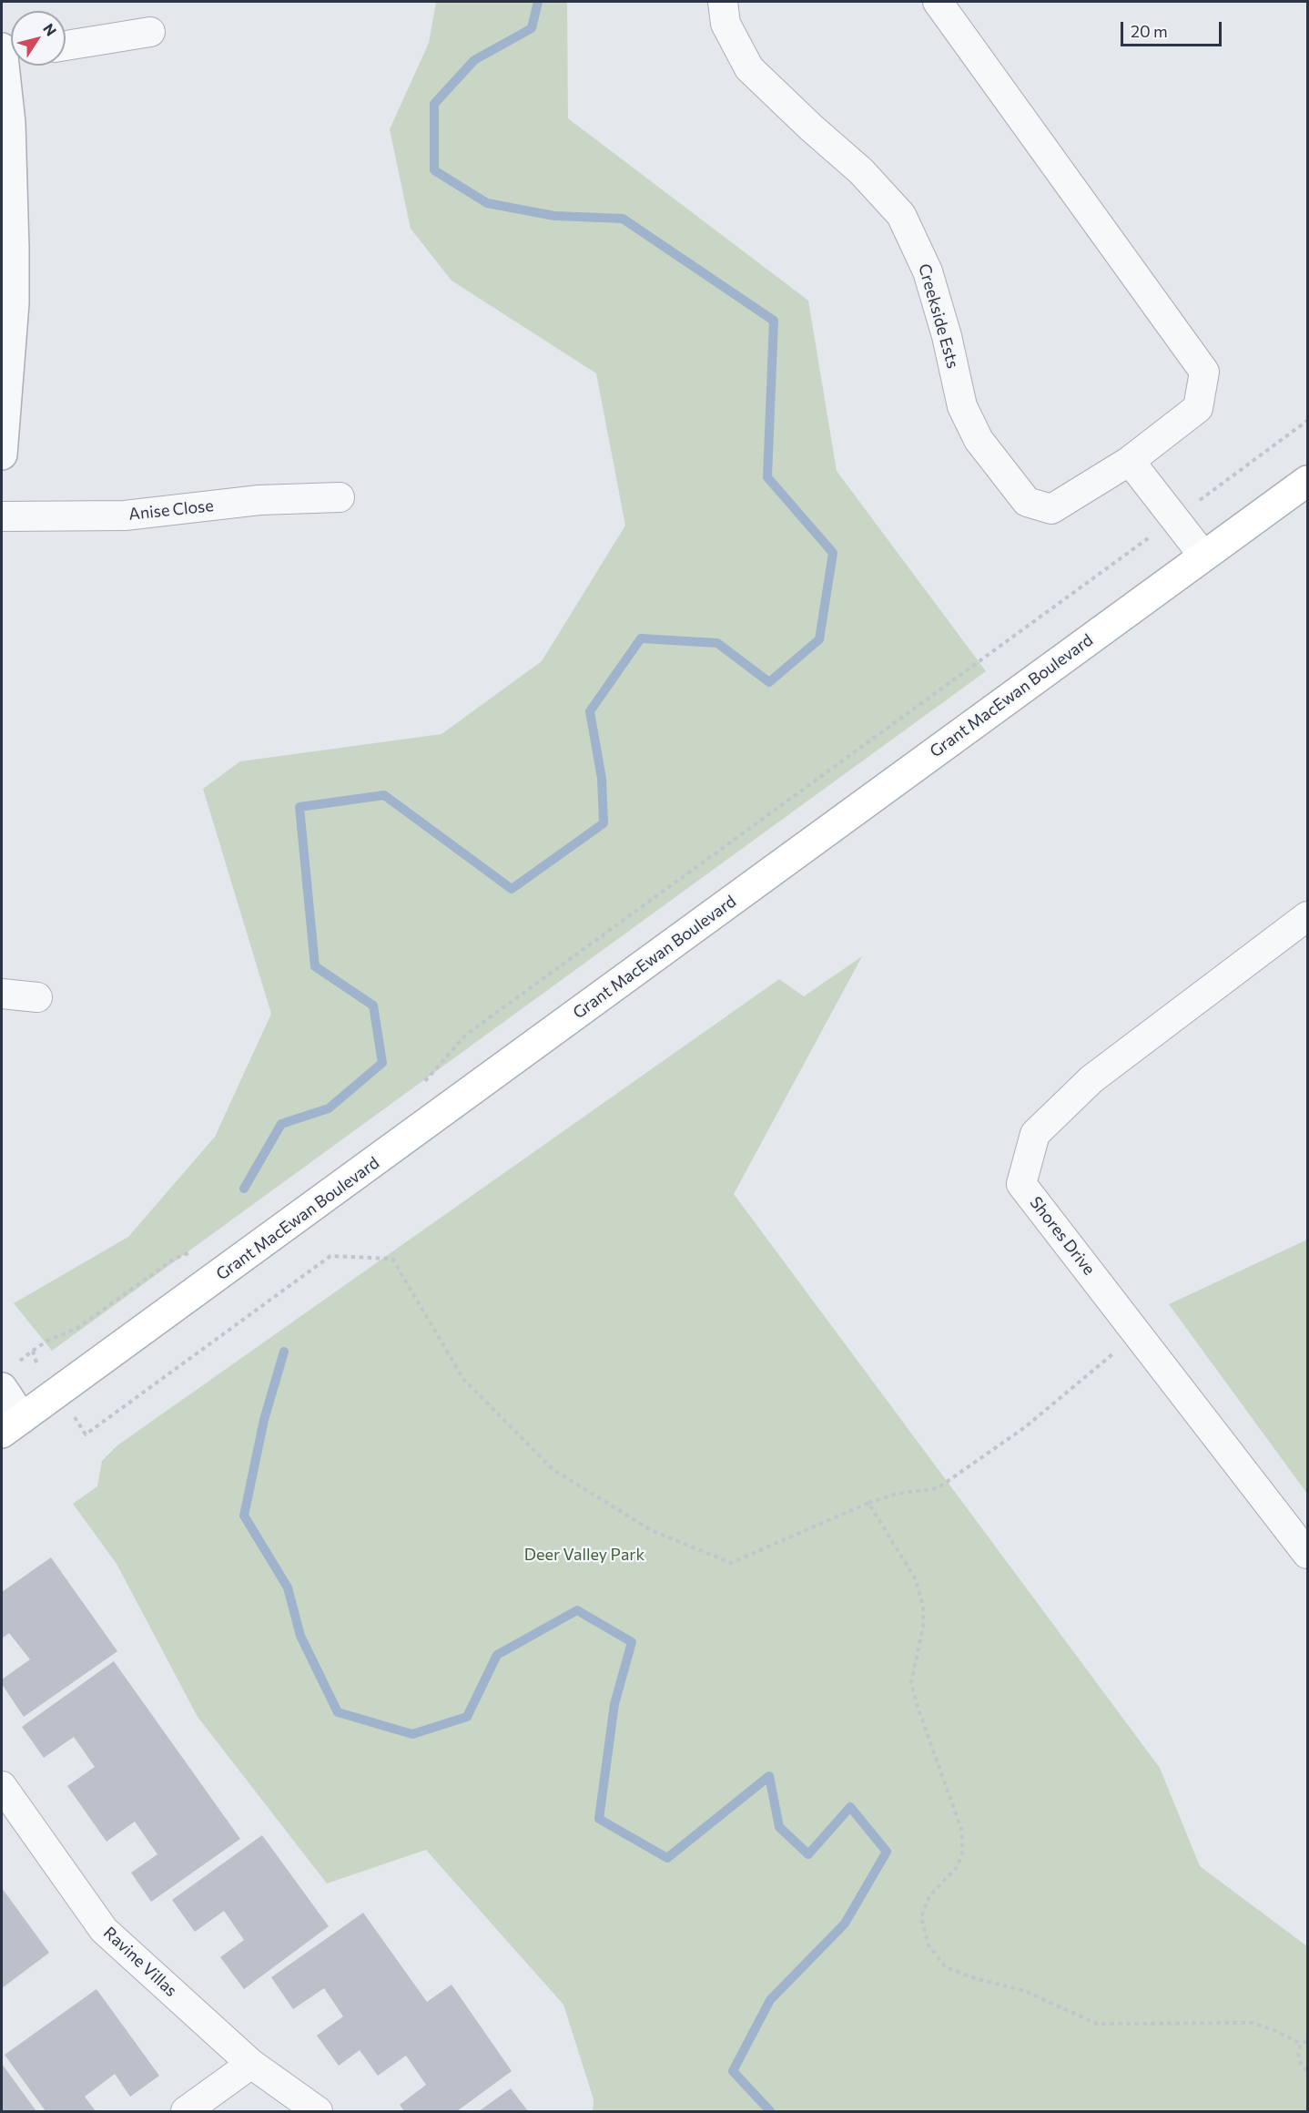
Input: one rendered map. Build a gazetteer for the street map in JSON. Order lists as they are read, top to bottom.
{
  "streets": {
    "main road": ["Grant MacEwan Boulevard"],
    "street": [
      "Creekside Ests",
      "Anise Close",
      "Shores Drive",
      "Ravine Villas"
    ]
  },
  "parks": ["Deer Valley Park"],
  "scale_bar": "20 m",
  "north": "top right"
}
